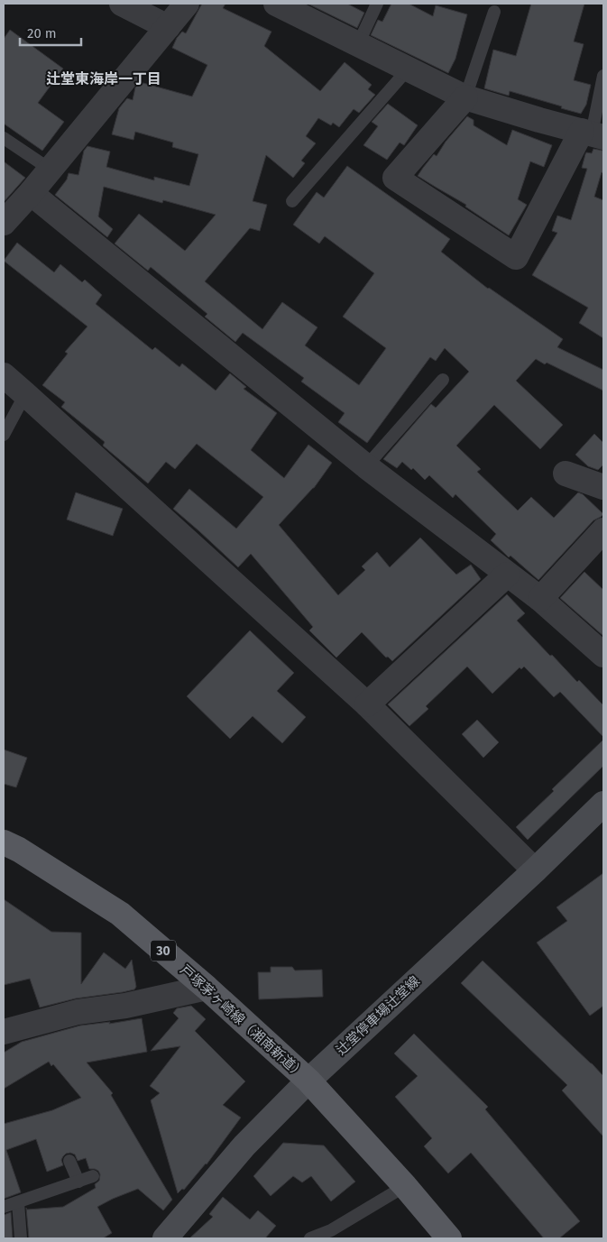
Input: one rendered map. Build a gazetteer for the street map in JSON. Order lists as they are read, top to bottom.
{
  "streets": {
    "main road": ["30", "辻堂停車場辻堂線", "戸塚茅ヶ崎線（湘南新道）"]
  },
  "crossings": [
    ["辻堂停車場辻堂線", "戸塚茅ヶ崎線（湘南新道）"]
  ],
  "districts": ["辻堂東海岸一丁目"],
  "scale_bar": "20 m"
}
